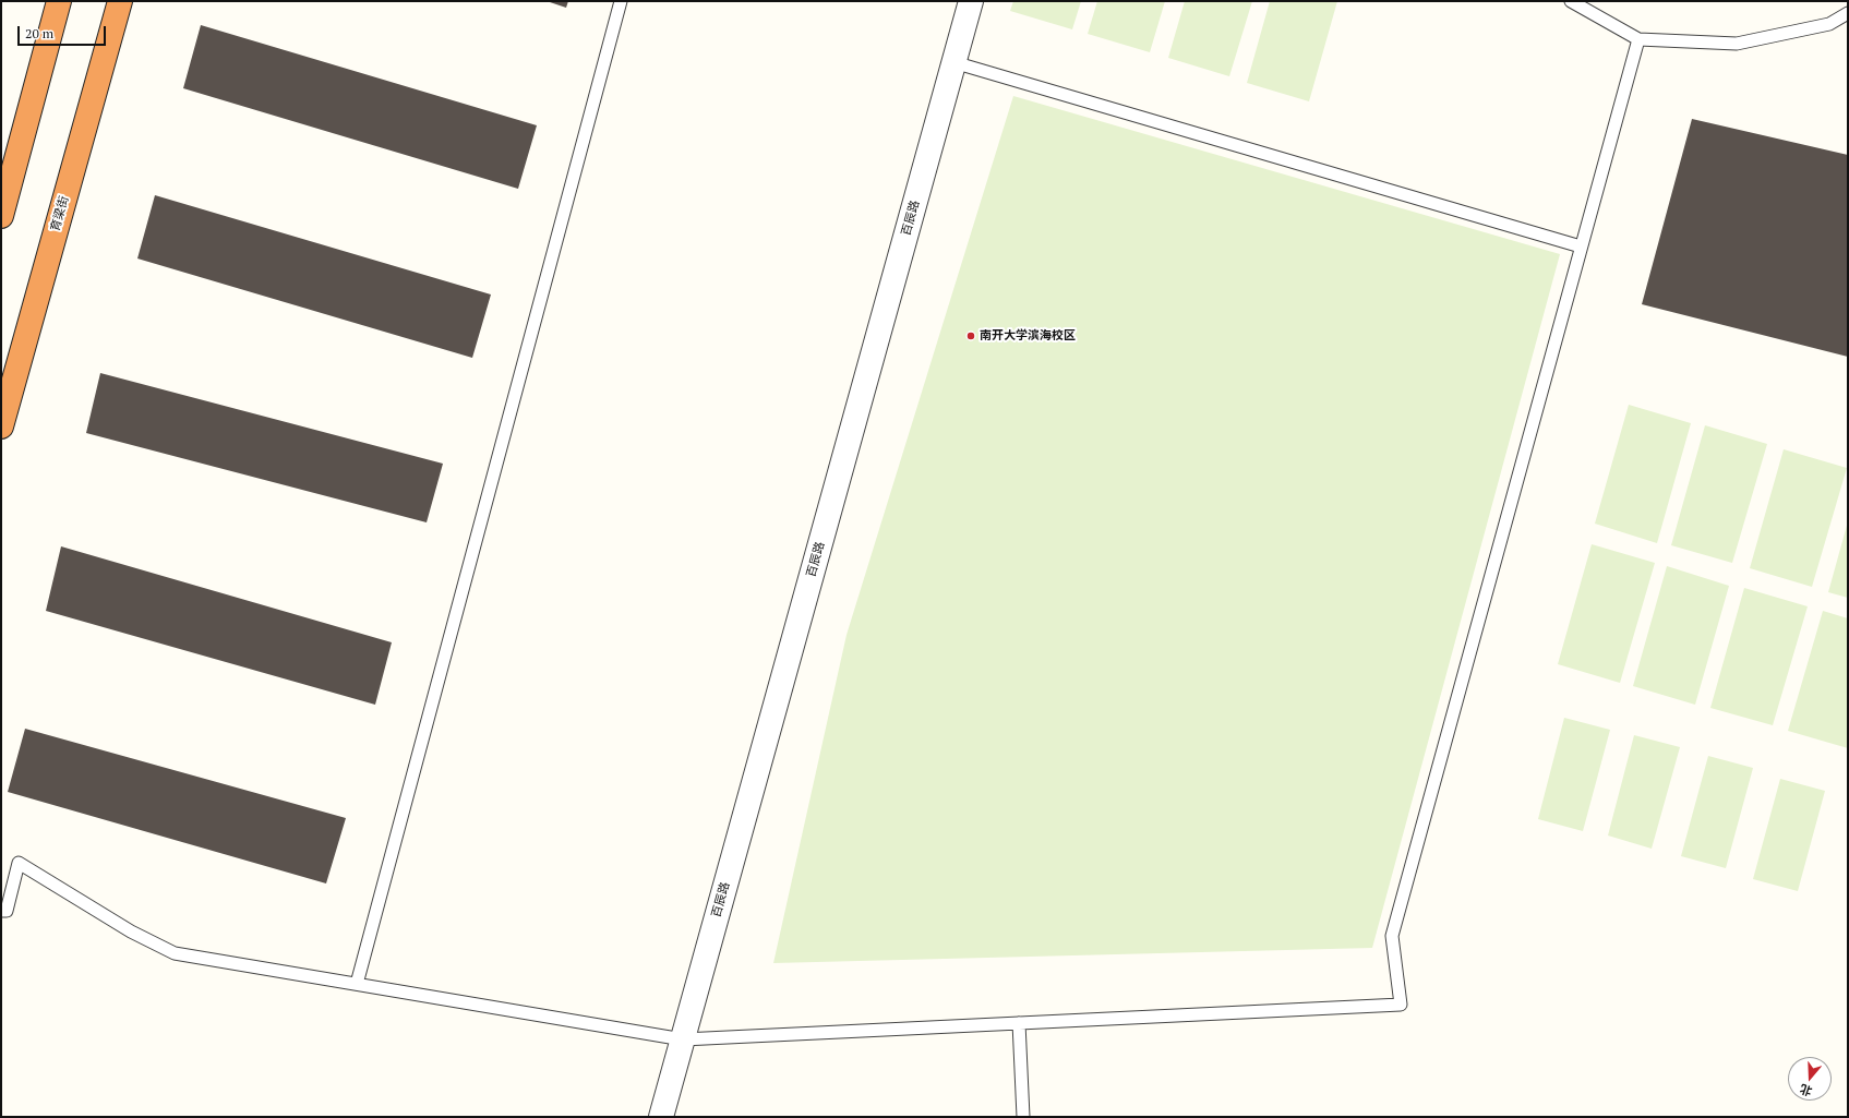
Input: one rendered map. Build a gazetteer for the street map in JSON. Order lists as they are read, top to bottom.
{
  "streets": {
    "highway": ["育梁街"],
    "street": ["百辰路"]
  },
  "places": ["南开大学滨海校区"],
  "scale_bar": "20 m",
  "north": "bottom"
}
